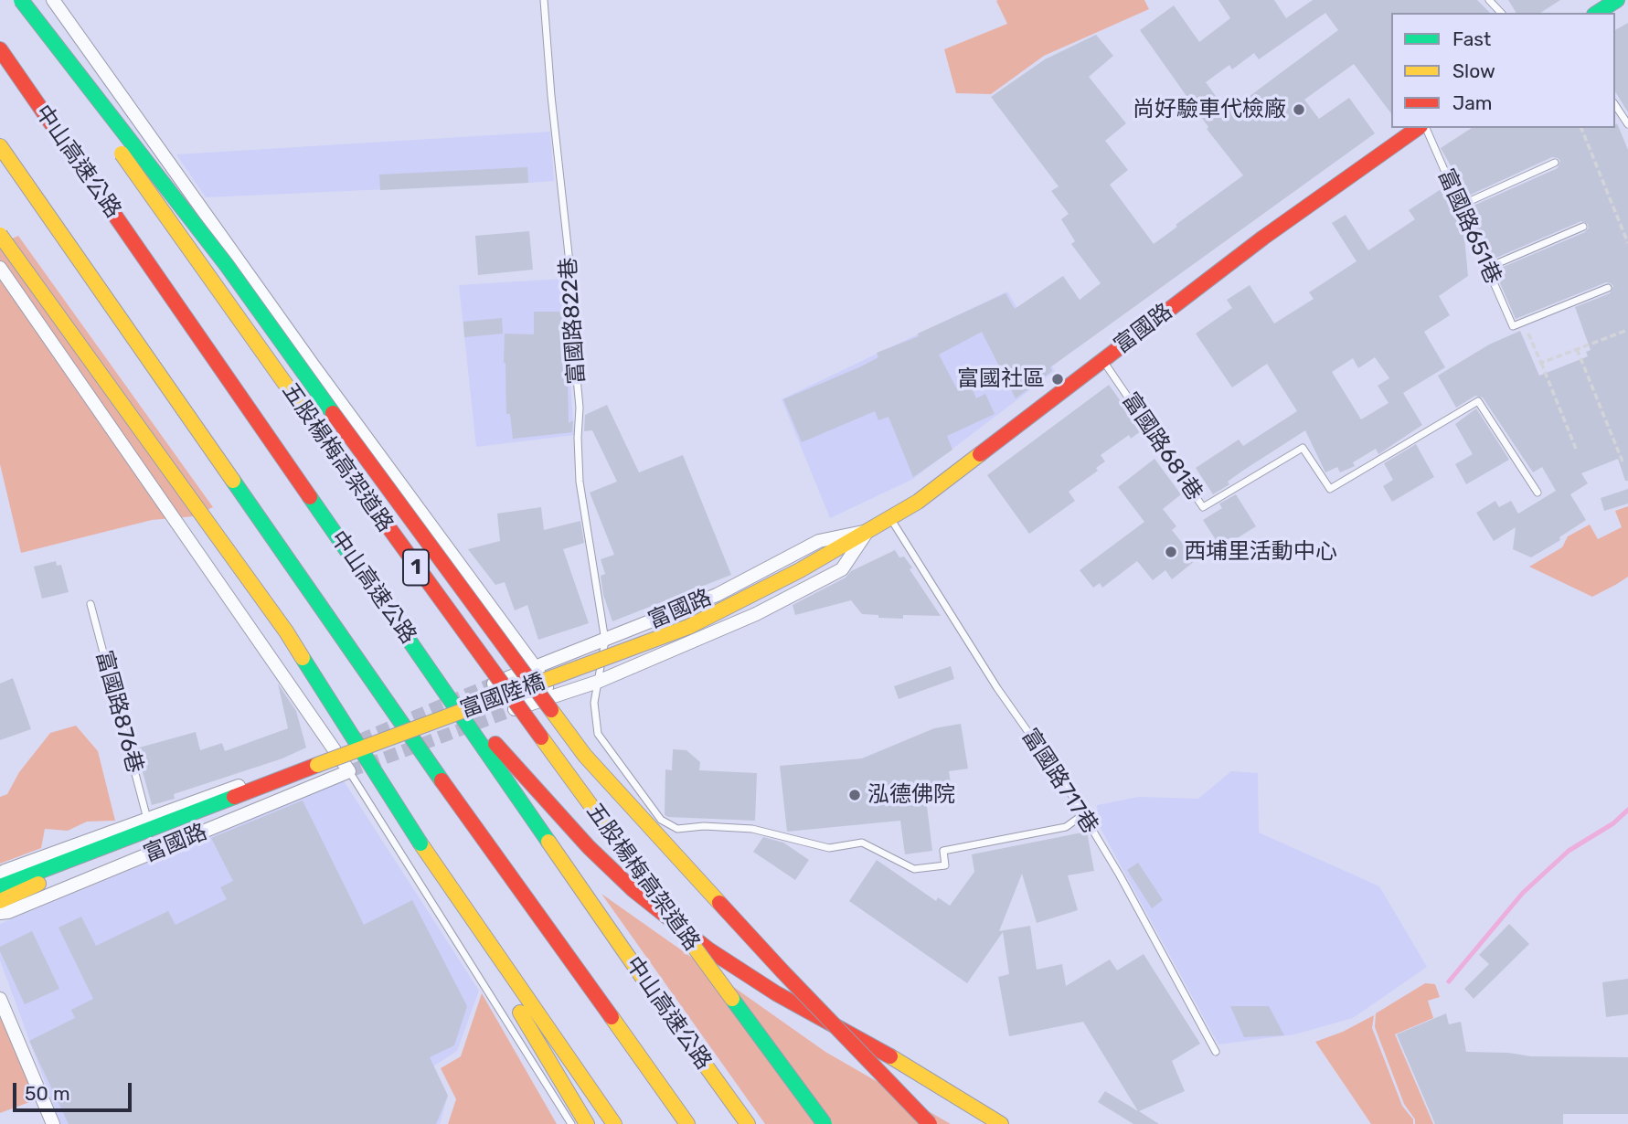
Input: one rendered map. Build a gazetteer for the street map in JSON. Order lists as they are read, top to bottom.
{
  "streets": {
    "main road": [
      "中山高速公路",
      "富國路",
      "五股楊梅高架道路",
      "1",
      "富國陸橋"
    ],
    "lane": [
      "富國路651巷",
      "富國路822巷",
      "富國路681巷",
      "富國路876巷",
      "富國路717巷"
    ]
  },
  "crossings": [
    ["富國路822巷", "富國路"],
    ["富國路822巷", "富國路717巷"],
    ["富國路", "富國路681巷"],
    ["富國路", "富國陸橋"],
    ["富國路", "富國路876巷"],
    ["富國路", "富國路717巷"]
  ],
  "places": [
    "尚好驗車代檢廠",
    "富國社區",
    "西埔里活動中心",
    "泓德佛院"
  ],
  "legend": ["Fast", "Slow", "Jam"],
  "scale_bar": "50 m"
}
